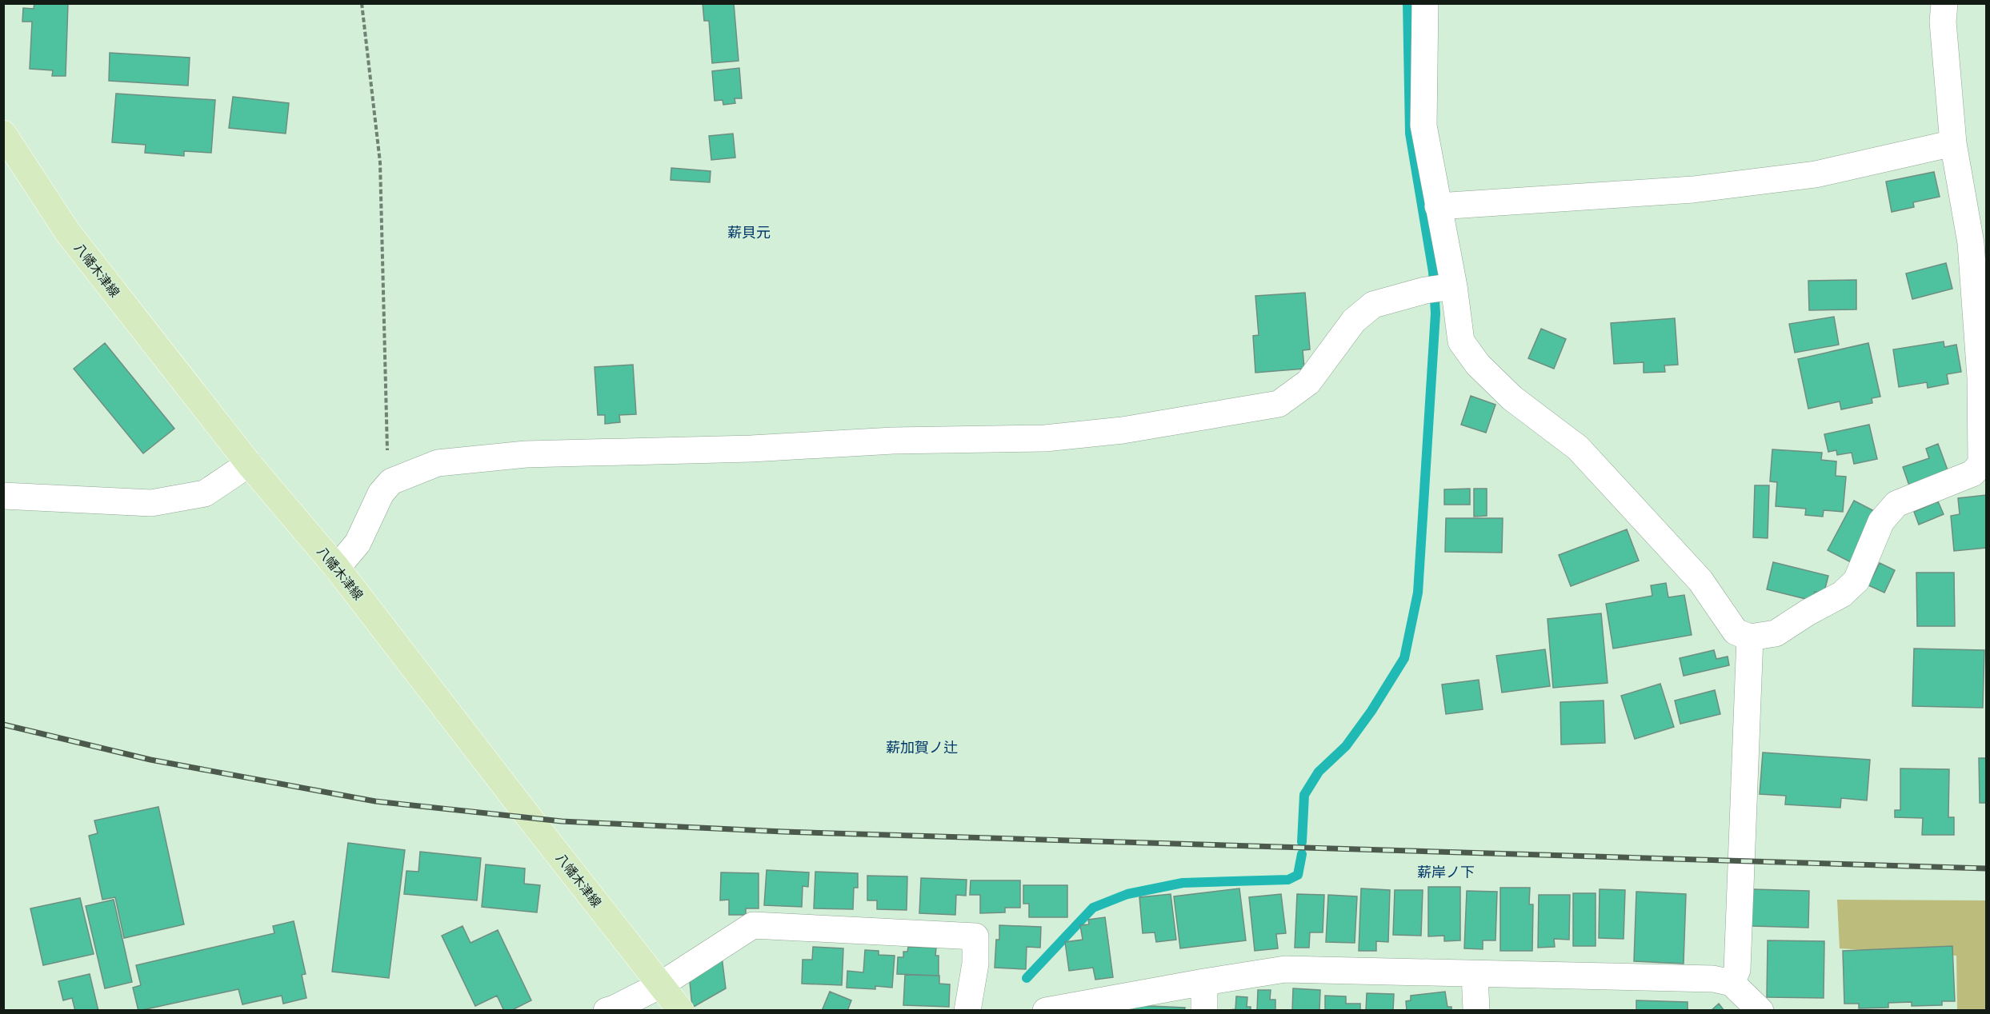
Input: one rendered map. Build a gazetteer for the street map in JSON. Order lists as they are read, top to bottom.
{
  "streets": {
    "main road": ["八幡木津線"]
  },
  "districts": ["薪貝元", "薪加賀ノ辻", "薪岸ノ下"]
}
